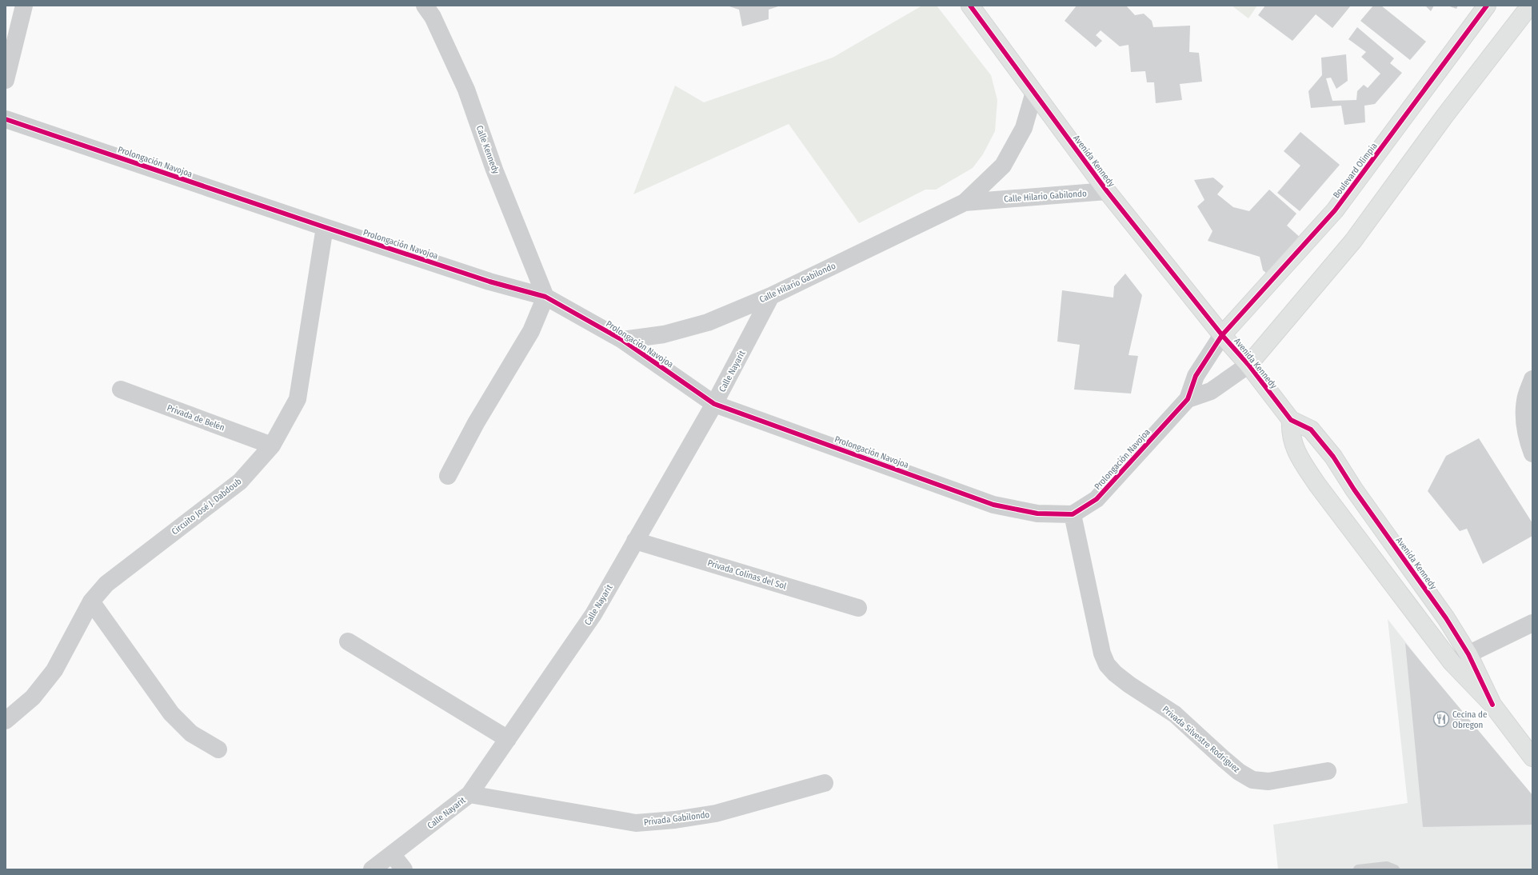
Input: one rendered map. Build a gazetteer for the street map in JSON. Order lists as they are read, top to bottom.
{
  "streets": {
    "street": [
      "Calle Kennedy",
      "Avenida Kennedy",
      "Prolongación Navojoa",
      "Boulevard Olimpia",
      "Calle Hilario Gabilondo",
      "Calle Nayarit",
      "Privada de Belén",
      "Circuito José J. Dabdoub",
      "Privada Colinas del Sol",
      "Privada Silvestre Rodríguez",
      "Privada Gabilondo"
    ]
  },
  "crossings": [
    ["Calle Kennedy", "Prolongación Navojoa"],
    ["Avenida Kennedy", "Boulevard Olimpia"],
    ["Avenida Kennedy", "Calle Hilario Gabilondo"],
    ["Prolongación Navojoa", "Calle Hilario Gabilondo"],
    ["Prolongación Navojoa", "Calle Nayarit"],
    ["Prolongación Navojoa", "Circuito José J. Dabdoub"],
    ["Prolongación Navojoa", "Privada Silvestre Rodríguez"],
    ["Calle Hilario Gabilondo", "Calle Nayarit"],
    ["Calle Nayarit", "Privada Colinas del Sol"],
    ["Calle Nayarit", "Privada Gabilondo"],
    ["Privada de Belén", "Circuito José J. Dabdoub"]
  ],
  "places": {
    "restaurant": ["Cecina de Obregon"]
  }
}
